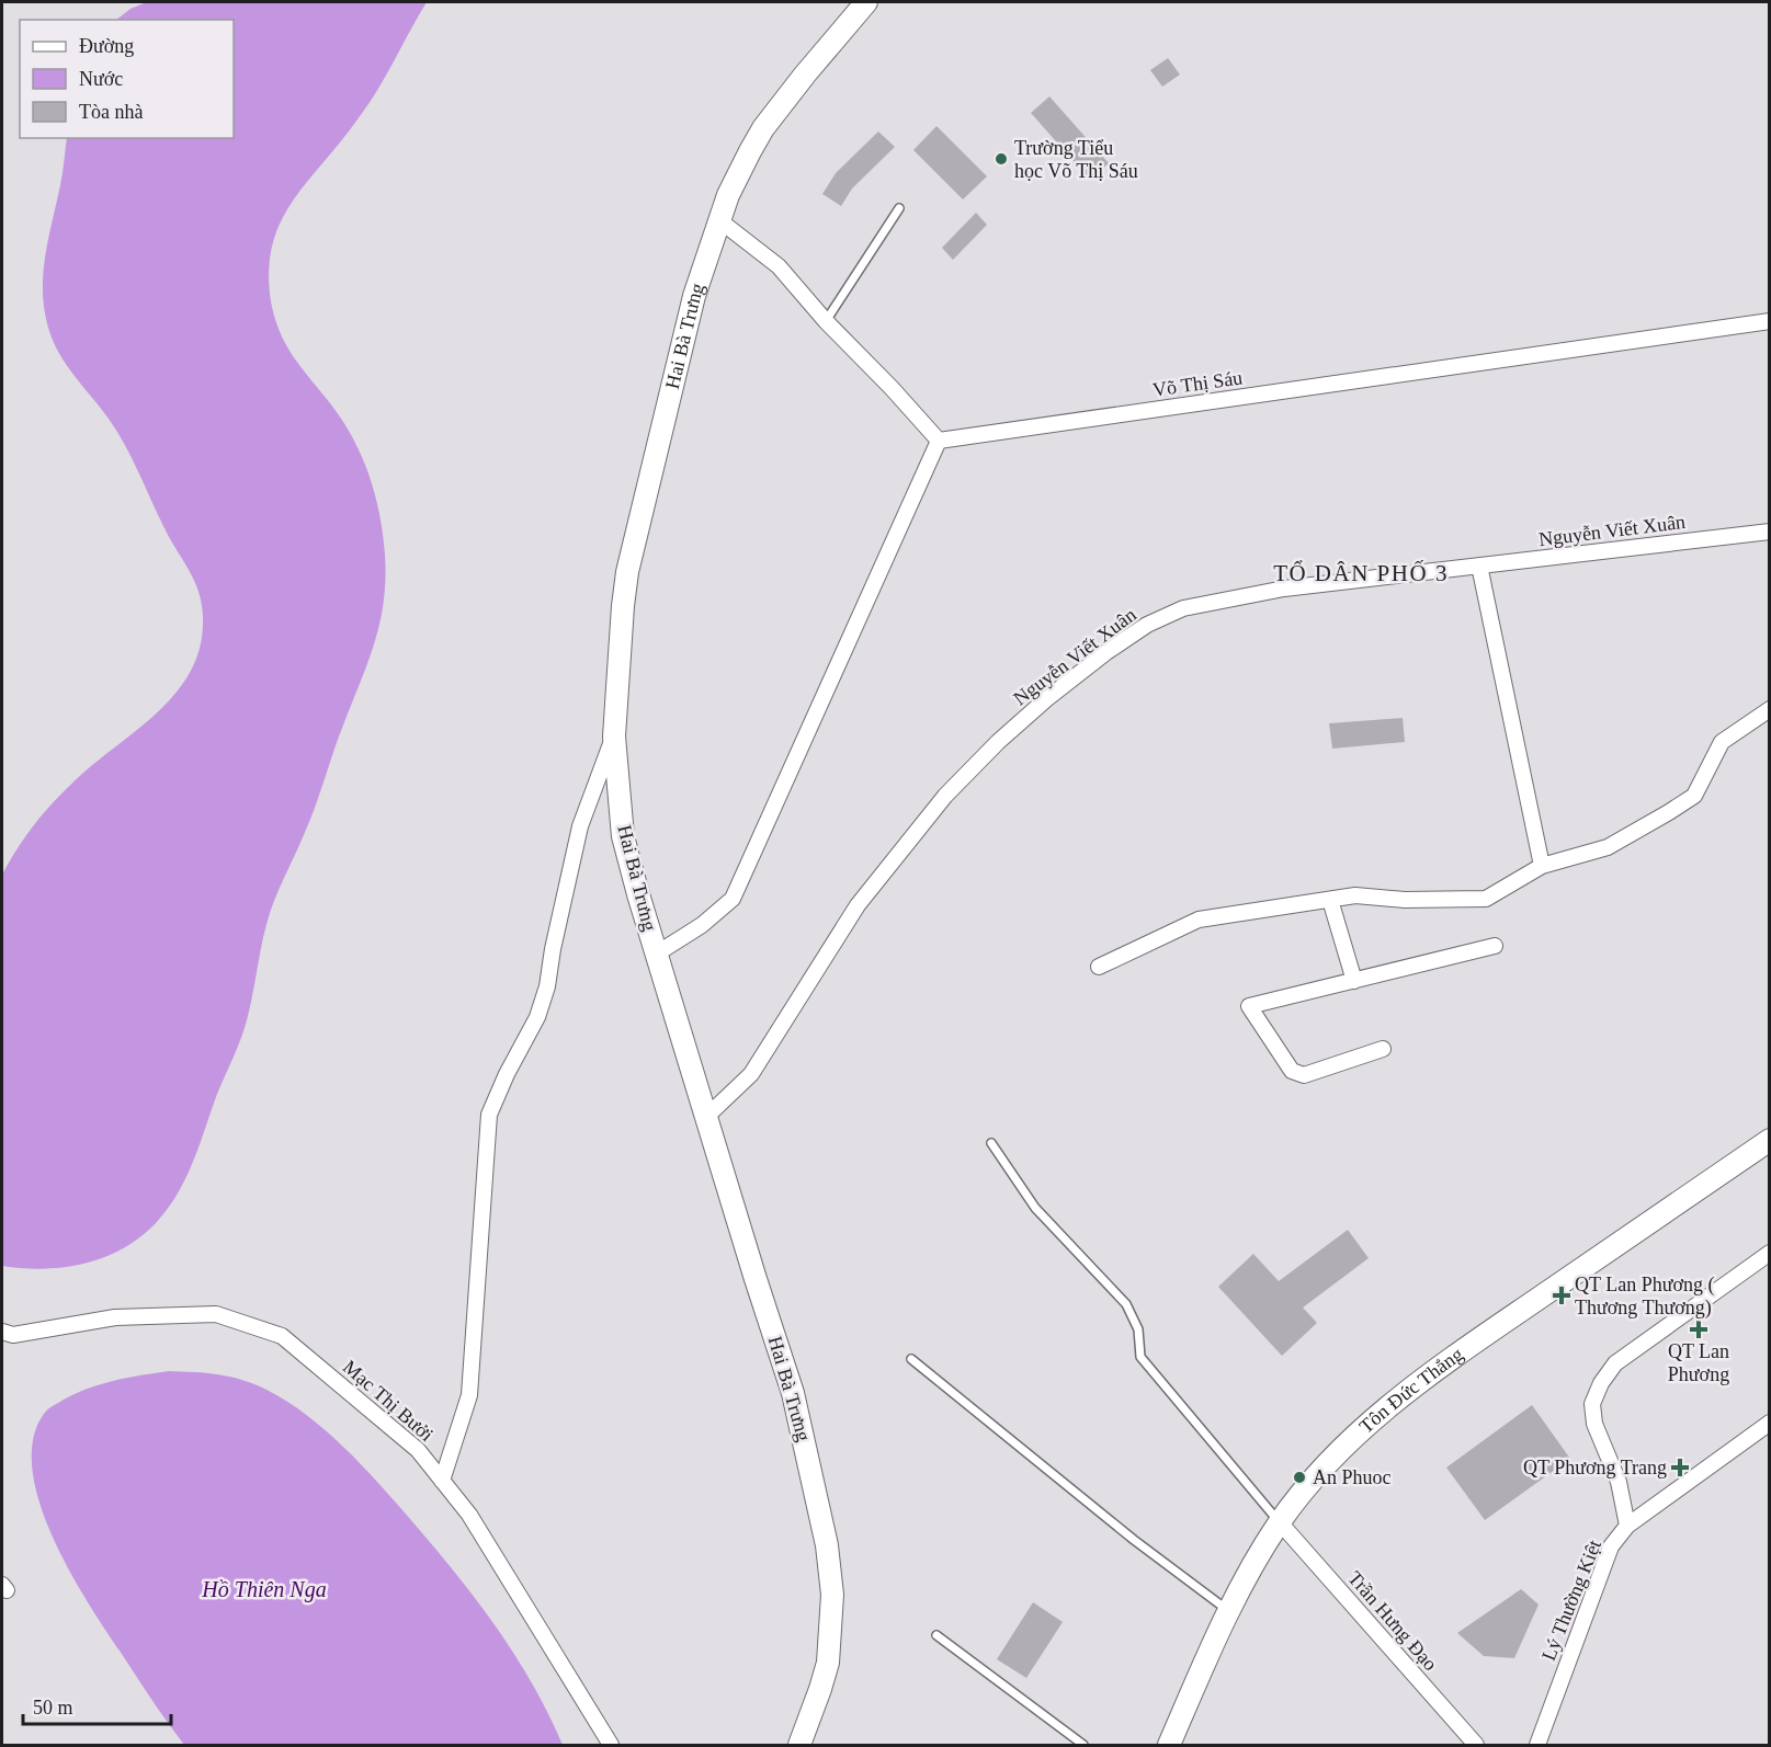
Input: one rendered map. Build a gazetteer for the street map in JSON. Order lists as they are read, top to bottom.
{
  "streets": {
    "street": [
      "Hai Bà Trưng",
      "Võ Thị Sáu",
      "Nguyễn Viết Xuân",
      "Tôn Đức Thắng",
      "Mạc Thị Bưởi",
      "Lý Thường Kiệt",
      "Trần Hưng Đạo"
    ]
  },
  "crossings": [
    ["Hai Bà Trưng", "Nguyễn Viết Xuân"],
    ["Tôn Đức Thắng", "Trần Hưng Đạo"]
  ],
  "districts": ["TỔ DÂN PHỐ 3"],
  "water": ["Hồ Thiên Nga"],
  "places": {
    "other": ["Trường Tiểu học Võ Thị Sáu", "An Phuoc"],
    "health": ["QT Lan Phương ( Thương Thương)", "QT Lan Phương", "QT Phương Trang"]
  },
  "legend": ["Đường", "Nước", "Tòa nhà"],
  "scale_bar": "50 m"
}
